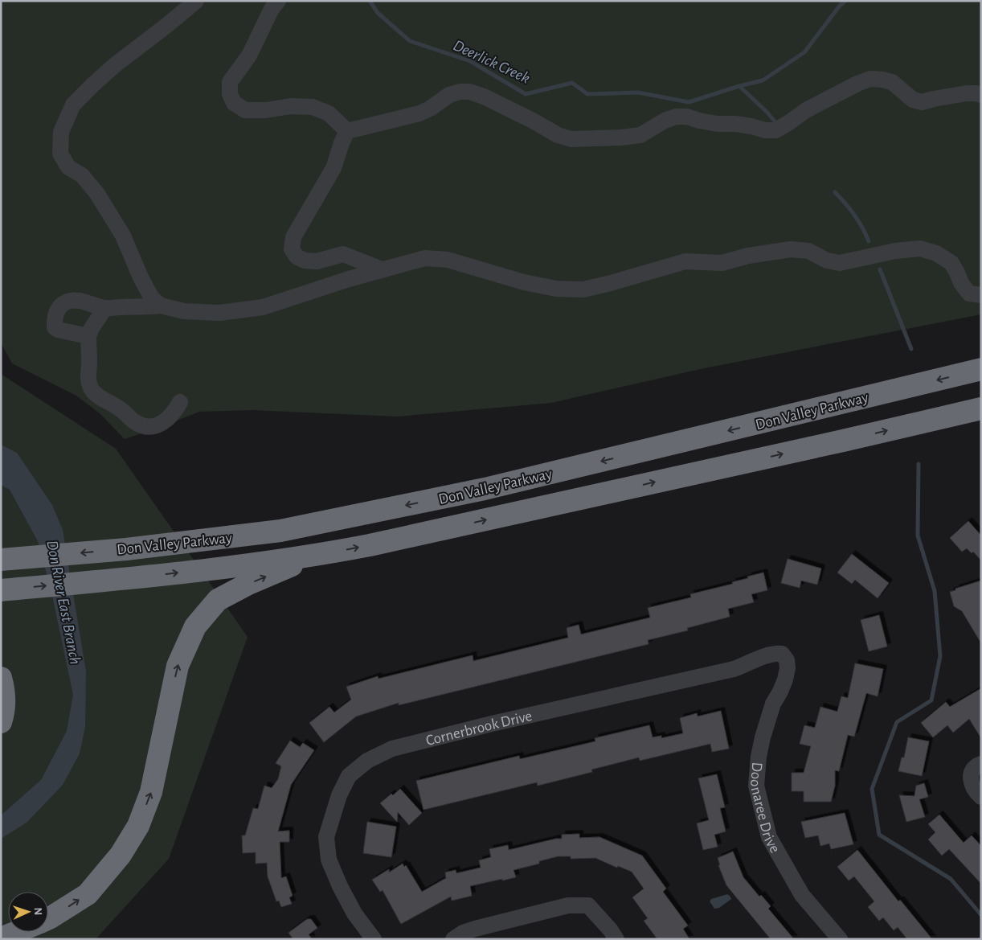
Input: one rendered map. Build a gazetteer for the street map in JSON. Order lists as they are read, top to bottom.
{
  "streets": {
    "highway": ["Don Valley Parkway"],
    "street": ["Cornerbrook Drive", "Doonaree Drive"]
  },
  "crossings": [
    ["Cornerbrook Drive", "Doonaree Drive"]
  ],
  "water": ["Deerlick Creek", "Don River East Branch"],
  "north": "right"
}
